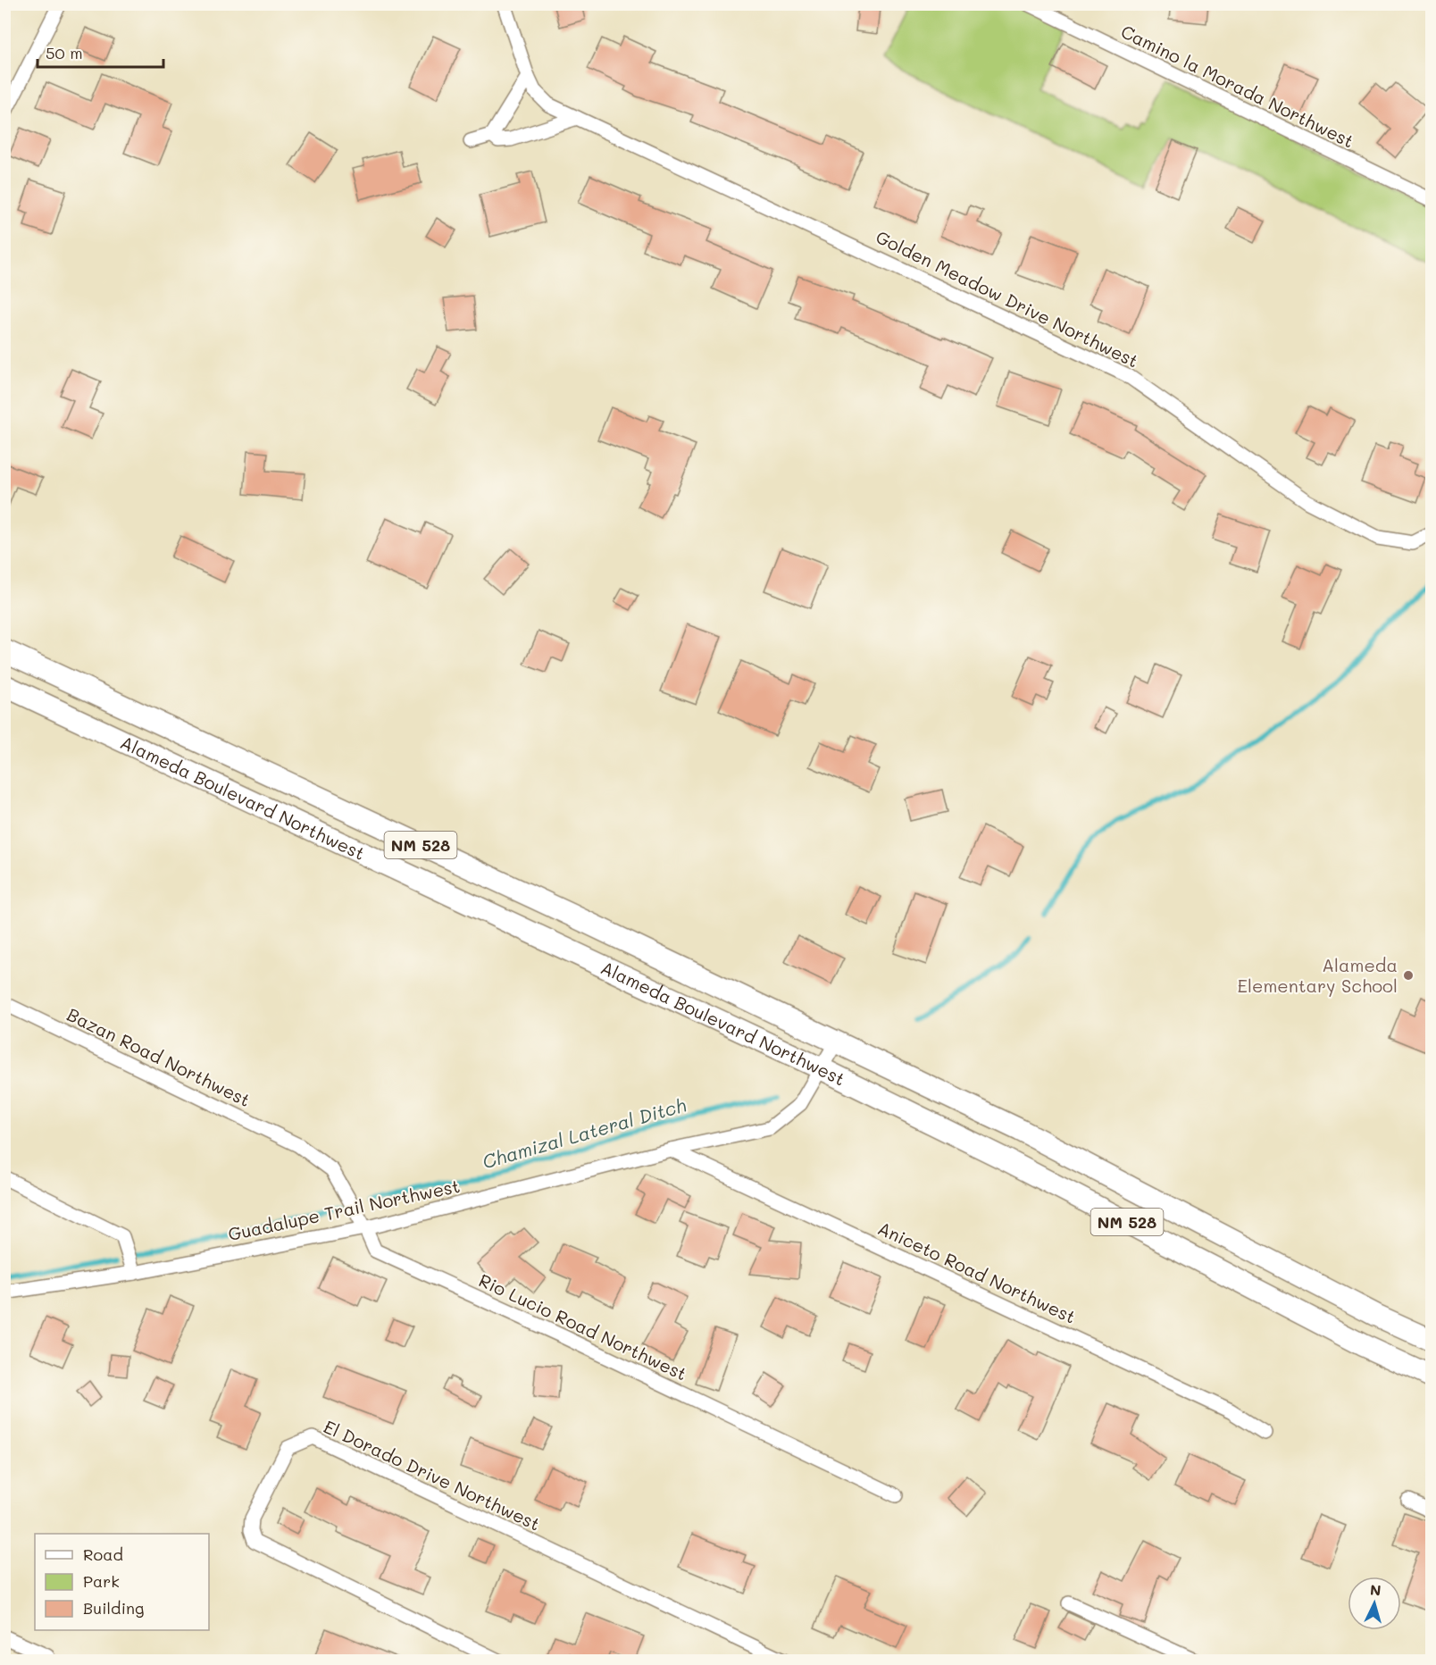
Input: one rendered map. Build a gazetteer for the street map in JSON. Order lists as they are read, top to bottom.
{
  "streets": {
    "main road": ["Alameda Boulevard Northwest", "NM 528"],
    "street": [
      "Camino la Morada Northwest",
      "Golden Meadow Drive Northwest",
      "Bazan Road Northwest",
      "Guadalupe Trail Northwest",
      "Aniceto Road Northwest",
      "Rio Lucio Road Northwest",
      "El Dorado Drive Northwest"
    ]
  },
  "crossings": [
    ["Alameda Boulevard Northwest", "Guadalupe Trail Northwest"],
    ["Bazan Road Northwest", "Rio Lucio Road Northwest"],
    ["Guadalupe Trail Northwest", "Aniceto Road Northwest"],
    ["Guadalupe Trail Northwest", "Rio Lucio Road Northwest"]
  ],
  "water": ["Chamizal Lateral Ditch"],
  "places": ["Alameda Elementary School"],
  "legend": ["Road", "Park", "Building"],
  "scale_bar": "50 m",
  "north": "top"
}
